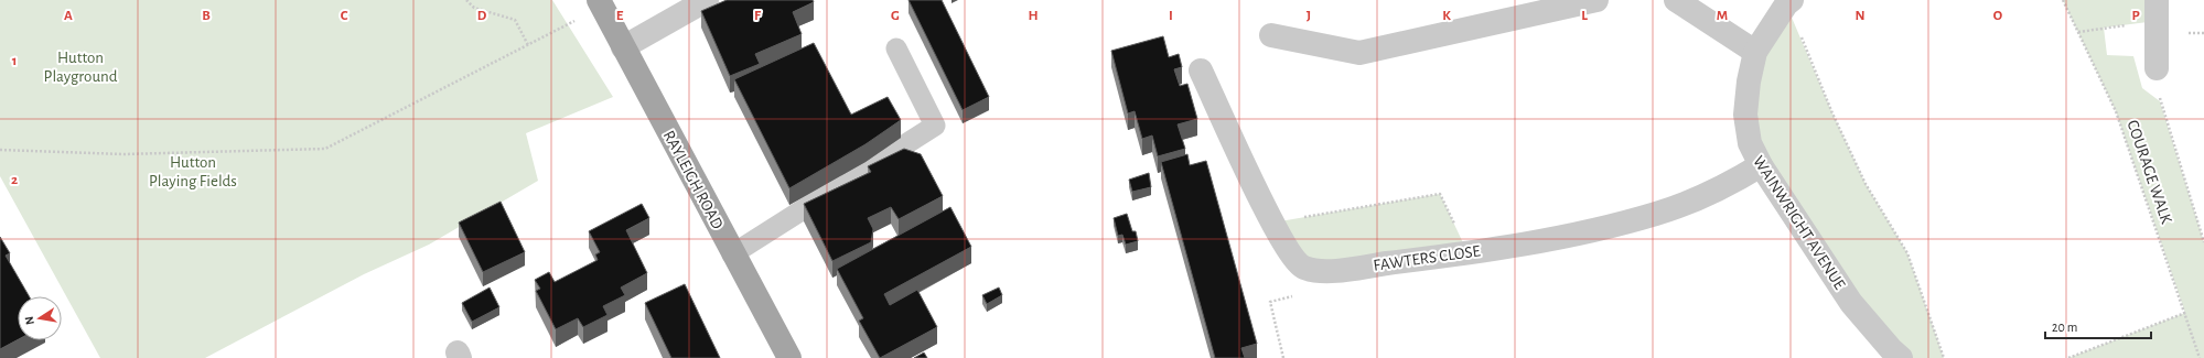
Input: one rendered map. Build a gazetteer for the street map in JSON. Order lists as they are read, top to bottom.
{
  "streets": {
    "main road": ["RAYLEIGH ROAD"],
    "street": ["WAINWRIGHT AVENUE", "FAWTERS CLOSE"],
    "path": ["COURAGE WALK"]
  },
  "crossings": [
    ["WAINWRIGHT AVENUE", "FAWTERS CLOSE"]
  ],
  "parks": ["Hutton Playground", "Hutton Playing Fields"],
  "scale_bar": "20 m",
  "north": "left",
  "grid": {
    "columns": [
      "A",
      "B",
      "C",
      "D",
      "E",
      "F",
      "G",
      "H",
      "I",
      "J",
      "K",
      "L",
      "M",
      "N",
      "O",
      "P"
    ],
    "rows": ["1", "2"]
  }
}
